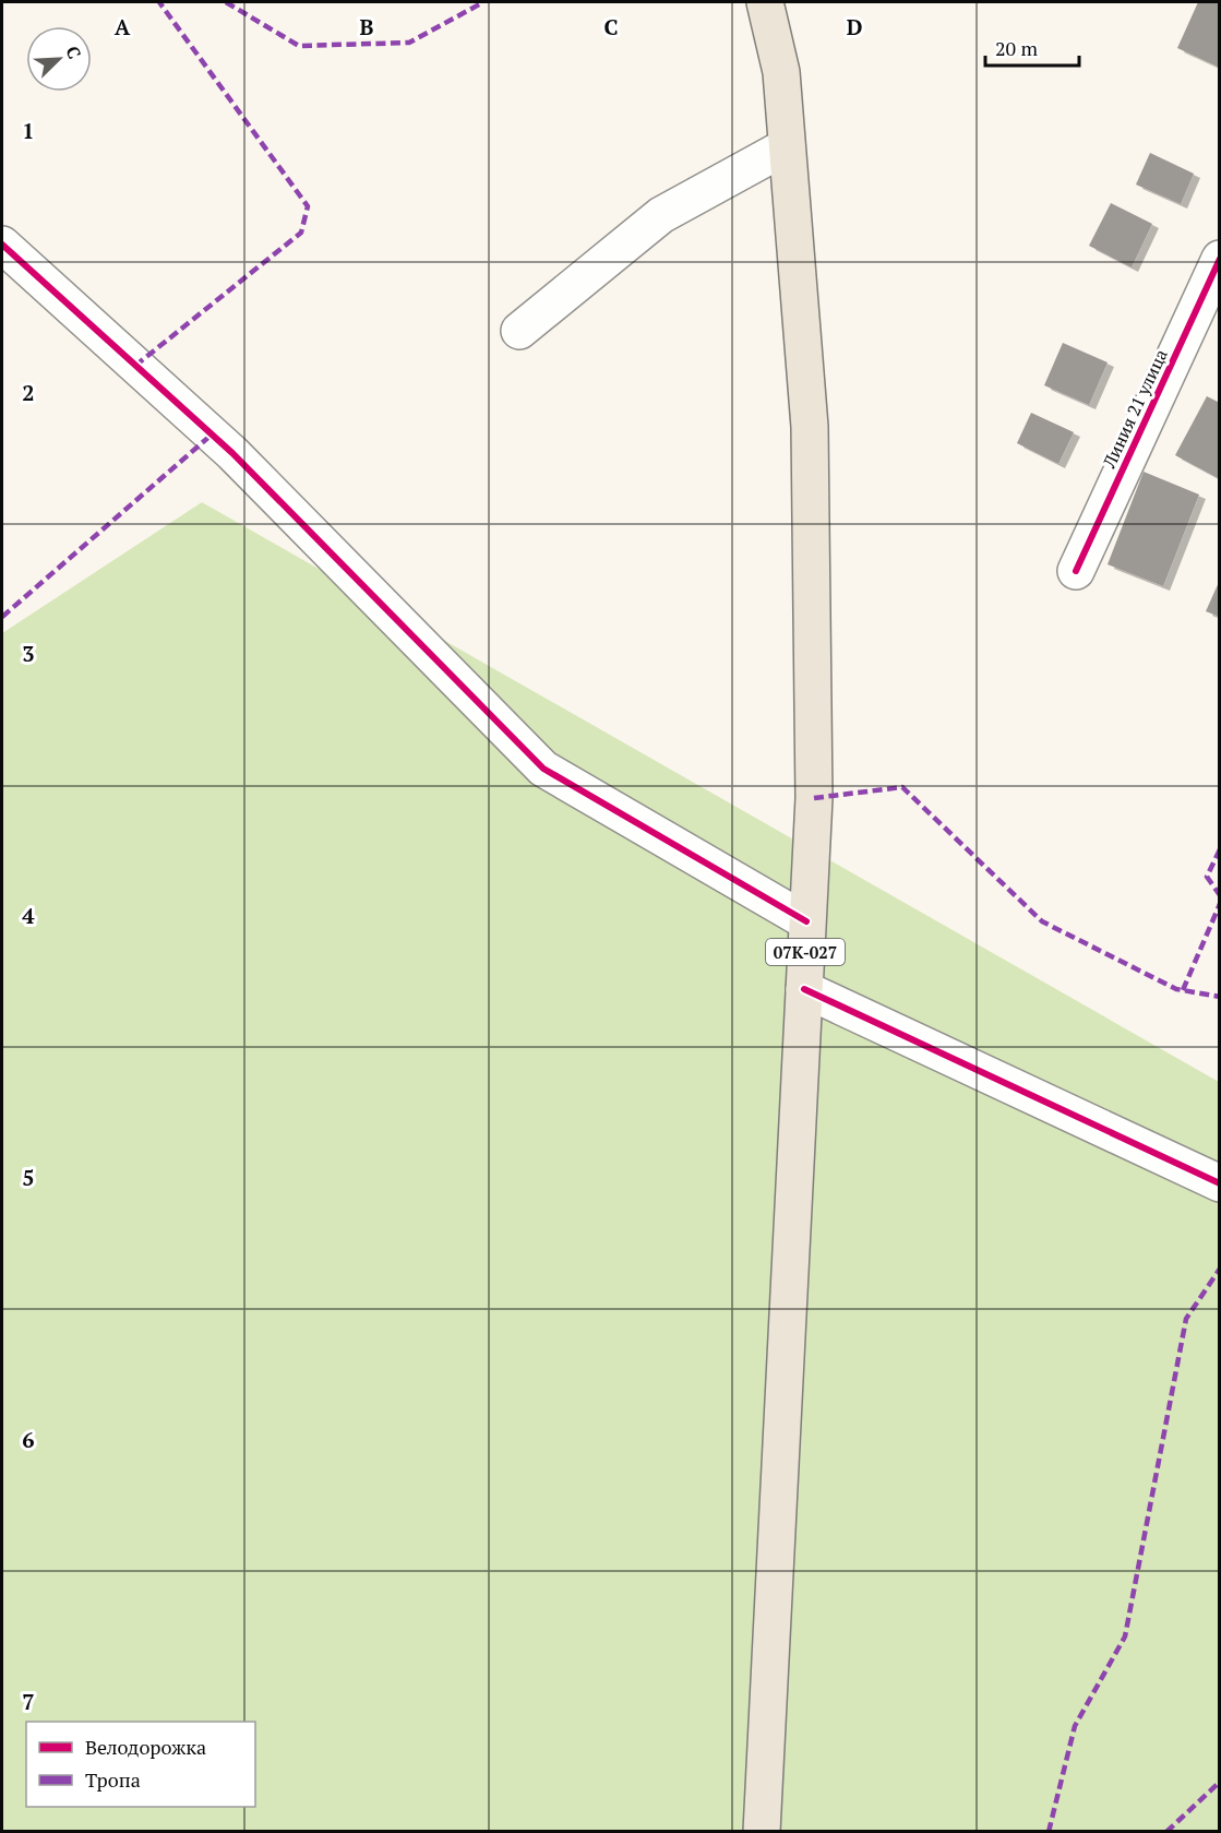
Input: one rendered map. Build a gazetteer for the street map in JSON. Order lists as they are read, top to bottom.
{
  "streets": {
    "main road": ["07К-027"],
    "street": ["Линия 21 улица"]
  },
  "legend": ["Велодорожка", "Тропа"],
  "scale_bar": "20 m",
  "north": "top right",
  "grid": {
    "columns": [
      "A",
      "B",
      "C",
      "D"
    ],
    "rows": [
      "1",
      "2",
      "3",
      "4",
      "5",
      "6",
      "7"
    ]
  }
}
